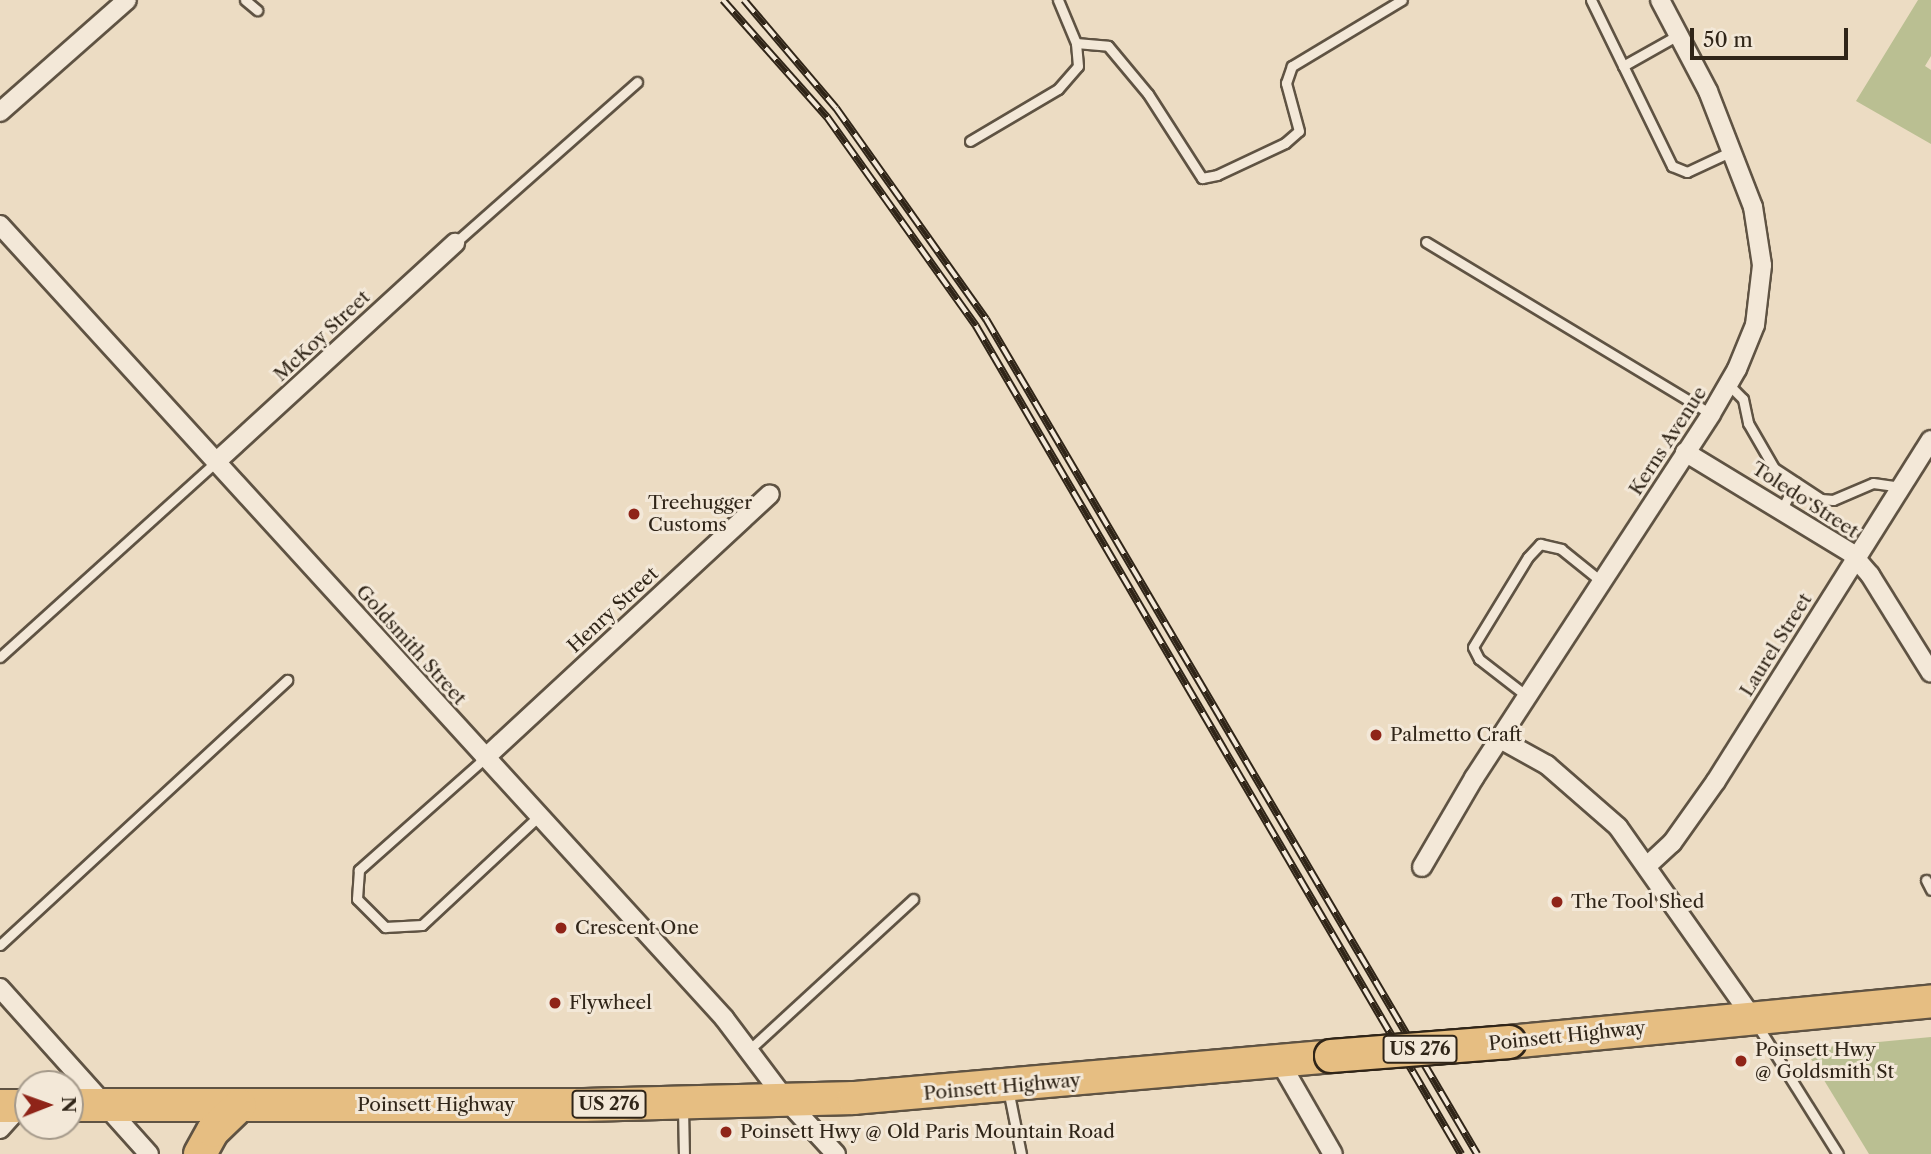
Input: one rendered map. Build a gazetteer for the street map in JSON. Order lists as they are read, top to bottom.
{
  "streets": {
    "highway": ["Poinsett Highway", "US 276"],
    "street": [
      "McKoy Street",
      "Kerns Avenue",
      "Toledo Street",
      "Henry Street",
      "Goldsmith Street",
      "Laurel Street"
    ]
  },
  "crossings": [
    ["McKoy Street", "Goldsmith Street"],
    ["Kerns Avenue", "Toledo Street"],
    ["Toledo Street", "Laurel Street"],
    ["Henry Street", "Goldsmith Street"],
    ["Goldsmith Street", "Poinsett Highway"]
  ],
  "places": [
    "Treehugger Customs",
    "Palmetto Craft",
    "The Tool Shed",
    "Crescent One",
    "Flywheel",
    "Poinsett Hwy @ Goldsmith St",
    "Poinsett Hwy @ Old Paris Mountain Road"
  ],
  "scale_bar": "50 m",
  "north": "right"
}
